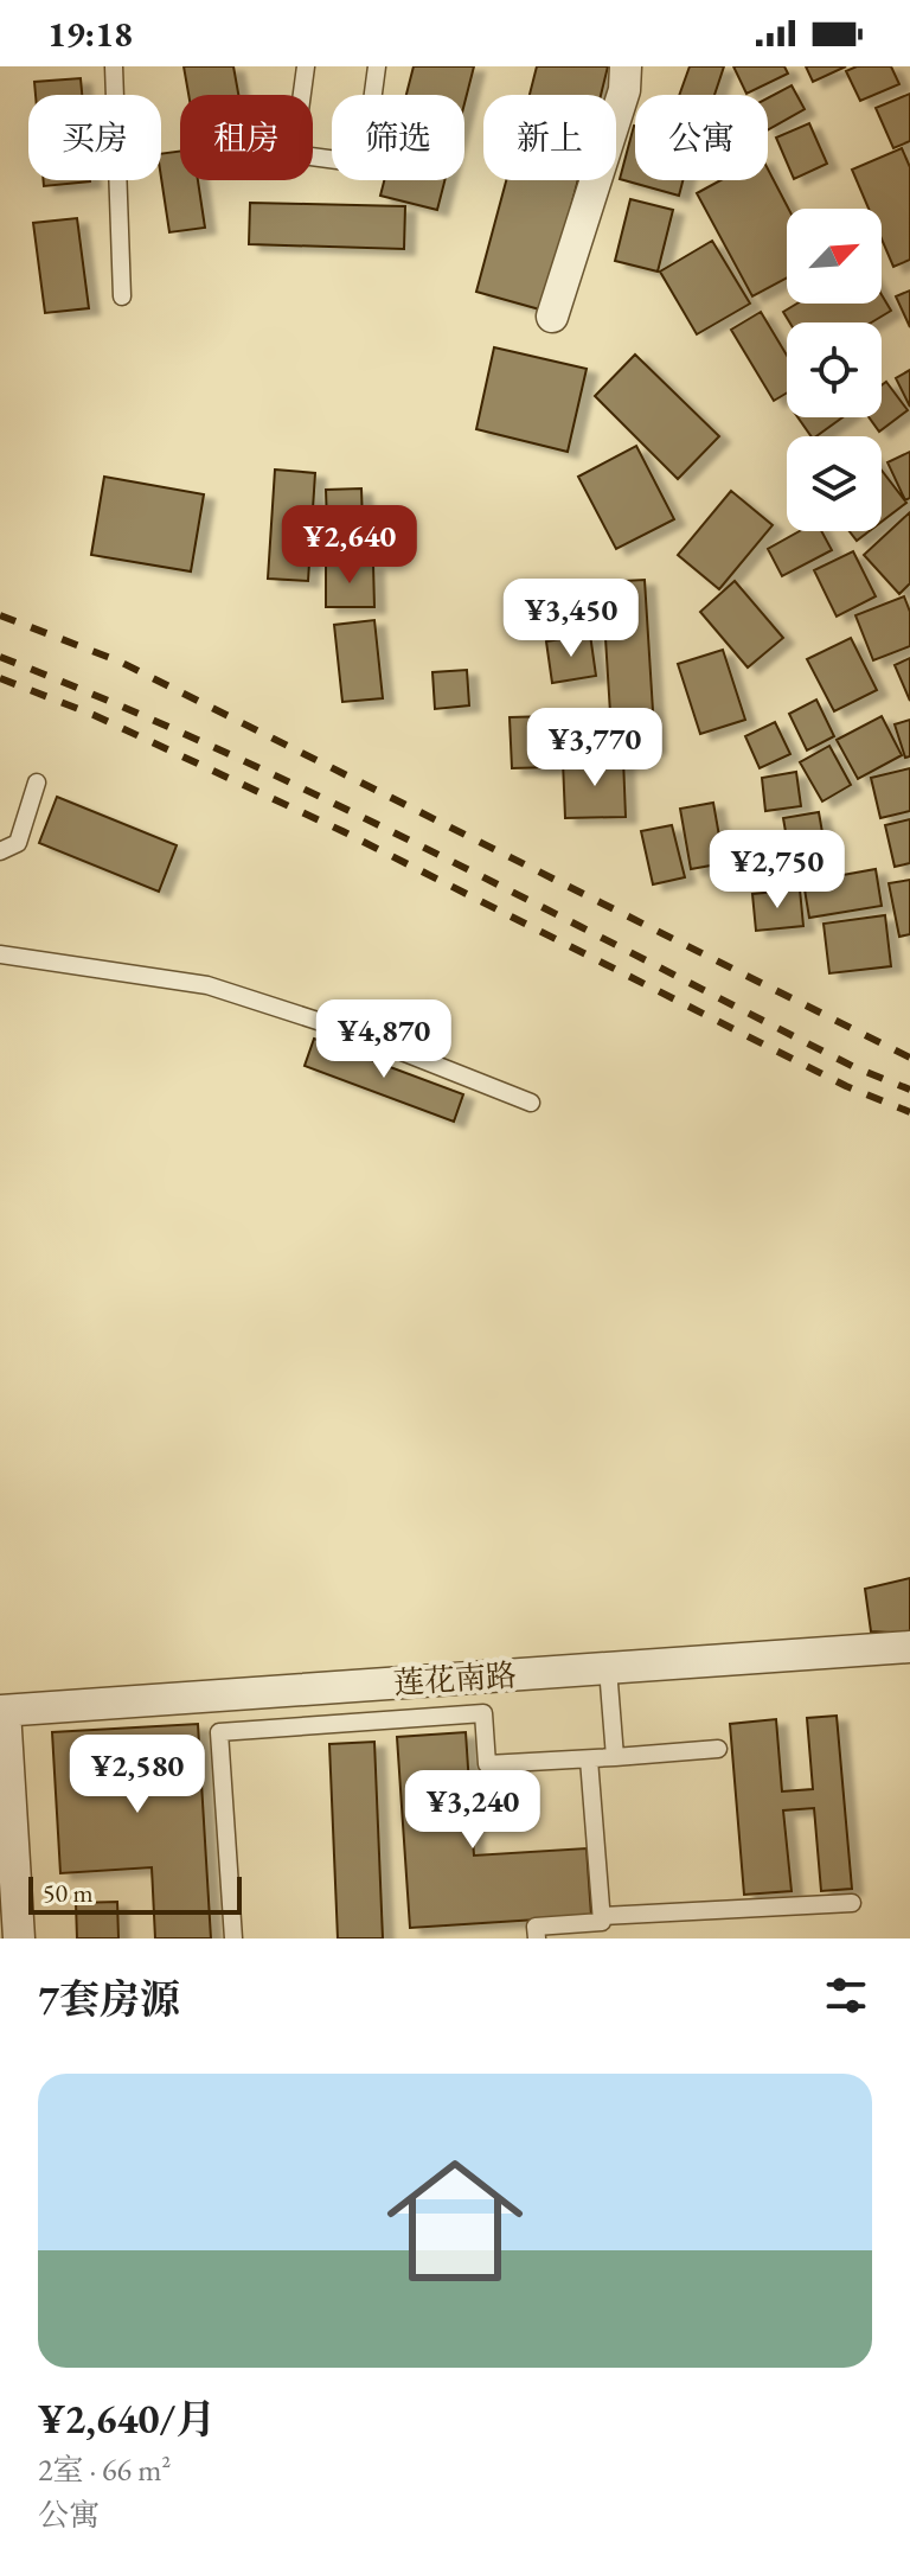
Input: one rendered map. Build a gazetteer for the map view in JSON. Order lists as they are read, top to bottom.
{
  "streets": {
    "street": ["莲花南路"]
  },
  "scale_bar": "50 m",
  "north": "top right",
  "page": {
    "status": "19:18",
    "chip": [
      "买房",
      "租房",
      "筛选",
      "新上",
      "公寓"
    ],
    "price": [
      "¥2,640",
      "¥3,450",
      "¥3,770",
      "¥2,750",
      "¥4,870",
      "¥2,580",
      "¥3,240"
    ],
    "scale": "50 m",
    "heading": "7套房源",
    "list": [
      {
        "name": "¥2,640/月",
        "note": "2室 · 66 m² · 公寓"
      }
    ]
  }
}
